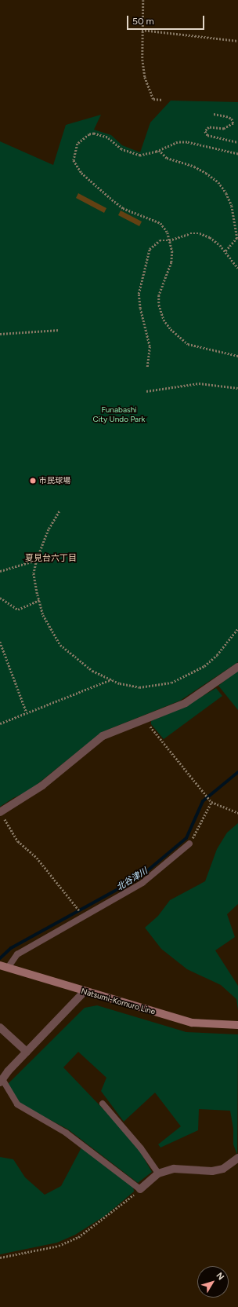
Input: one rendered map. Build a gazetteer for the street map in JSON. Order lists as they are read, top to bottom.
{
  "streets": {
    "main road": ["Natsumi-Komuro Line"]
  },
  "districts": ["夏見台六丁目"],
  "water": ["北谷津川"],
  "parks": ["Funabashi City Undo Park"],
  "places": ["市民球場"],
  "scale_bar": "50 m",
  "north": "top right"
}
